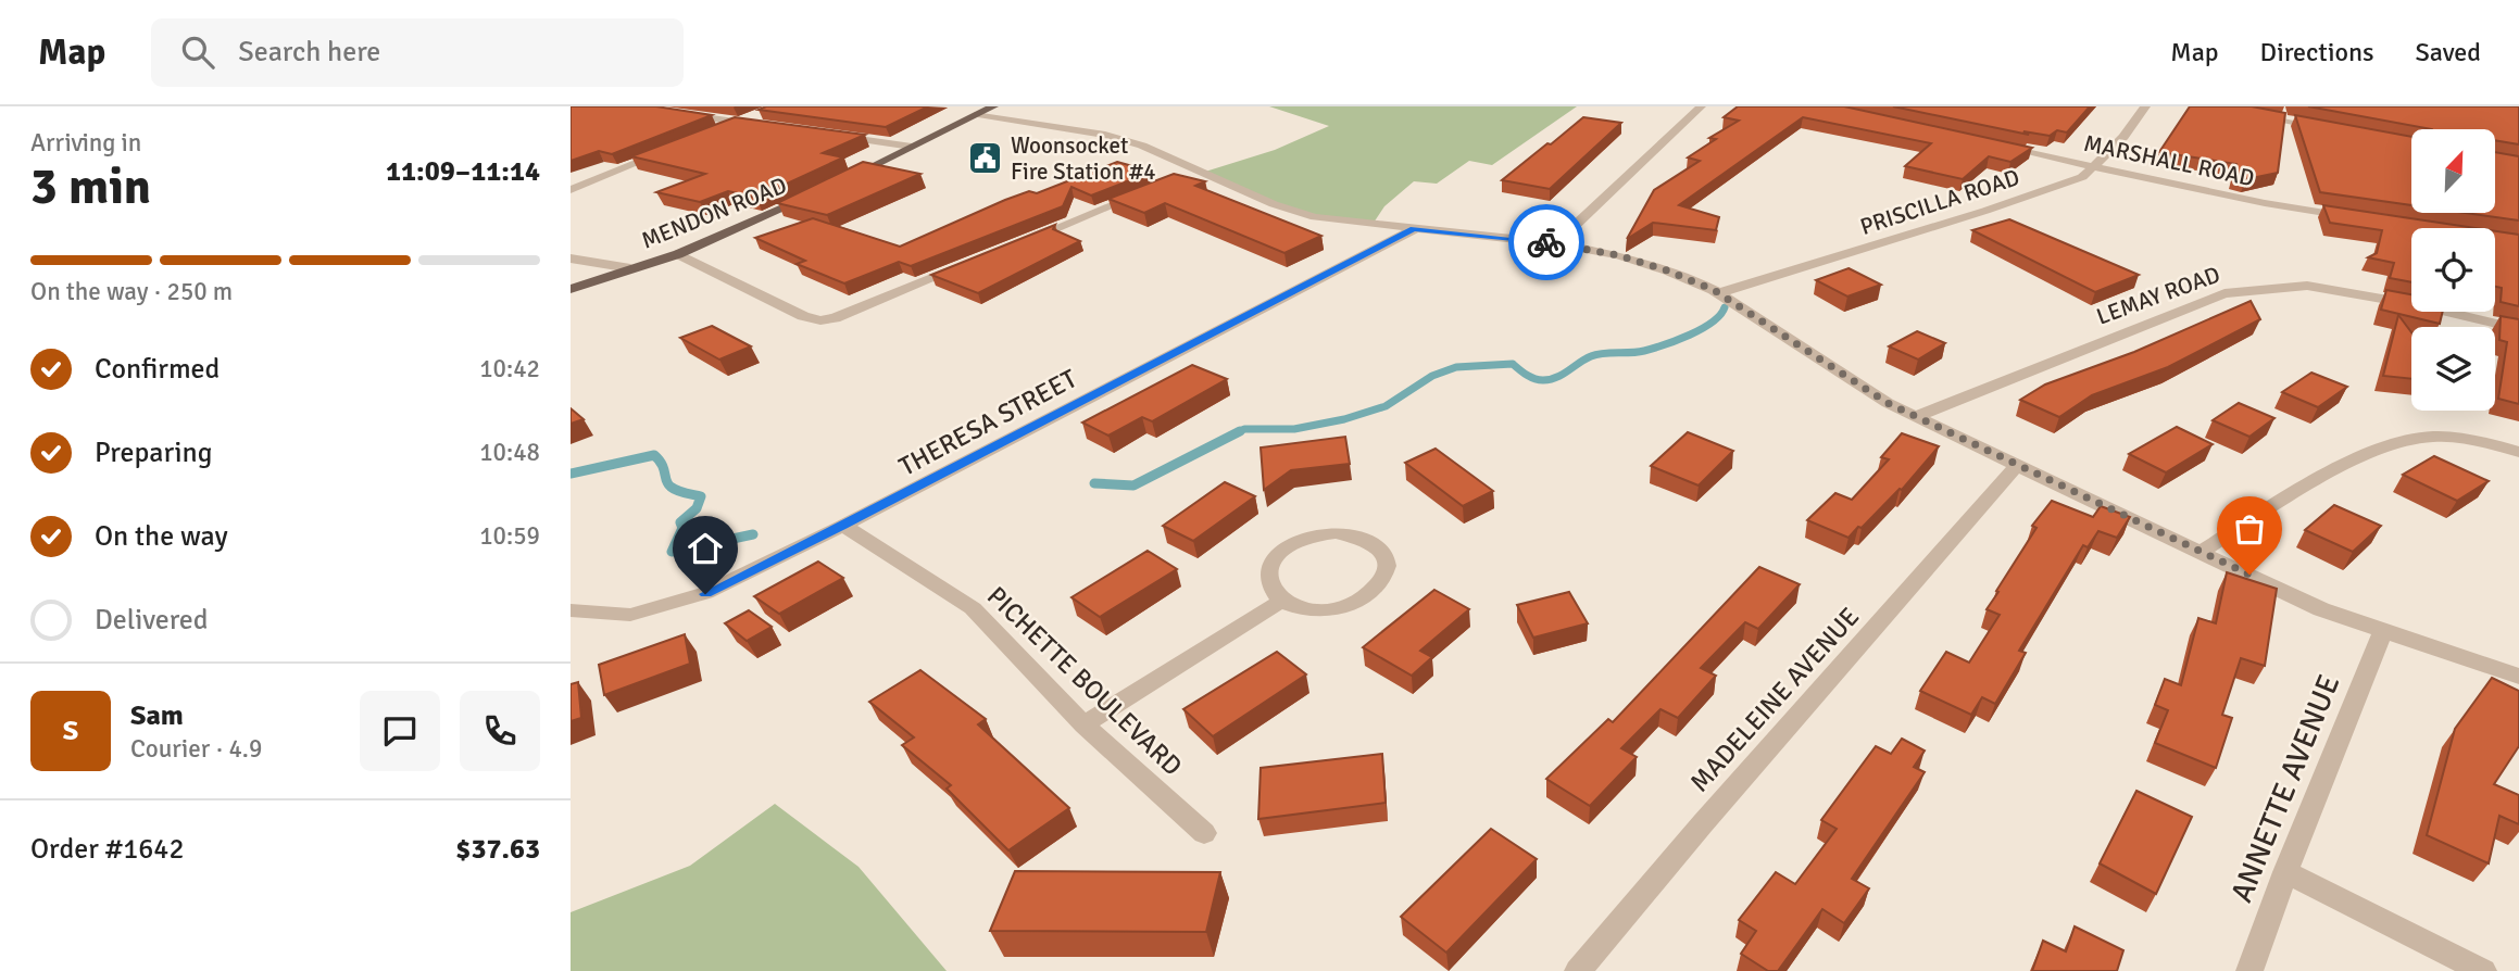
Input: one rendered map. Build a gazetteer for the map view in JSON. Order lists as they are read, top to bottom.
{
  "streets": {
    "main road": ["MENDON ROAD"],
    "street": [
      "MARSHALL ROAD",
      "PRISCILLA ROAD",
      "LEMAY ROAD",
      "THERESA STREET",
      "PICHETTE BOULEVARD",
      "MADELEINE AVENUE",
      "ANNETTE AVENUE"
    ]
  },
  "crossings": [
    ["MARSHALL ROAD", "PRISCILLA ROAD"],
    ["THERESA STREET", "PICHETTE BOULEVARD"]
  ],
  "places": {
    "public building": ["Woonsocket Fire Station #4"]
  },
  "north": "top right",
  "page": {
    "header": "Map",
    "search": "Search here",
    "nav": ["Map", "Directions", "Saved"],
    "heading": ["3 min", "Arriving in", "11:09–11:14"],
    "panel": [
      "Sam",
      "Courier · 4.9",
      "Order #1642",
      "$37.63"
    ],
    "bar": "On the way · 250 m",
    "list": [
      ["Confirmed", "10:42"],
      ["Preparing", "10:48"],
      ["On the way", "10:59"],
      "Delivered"
    ],
    "round": "S"
  }
}
